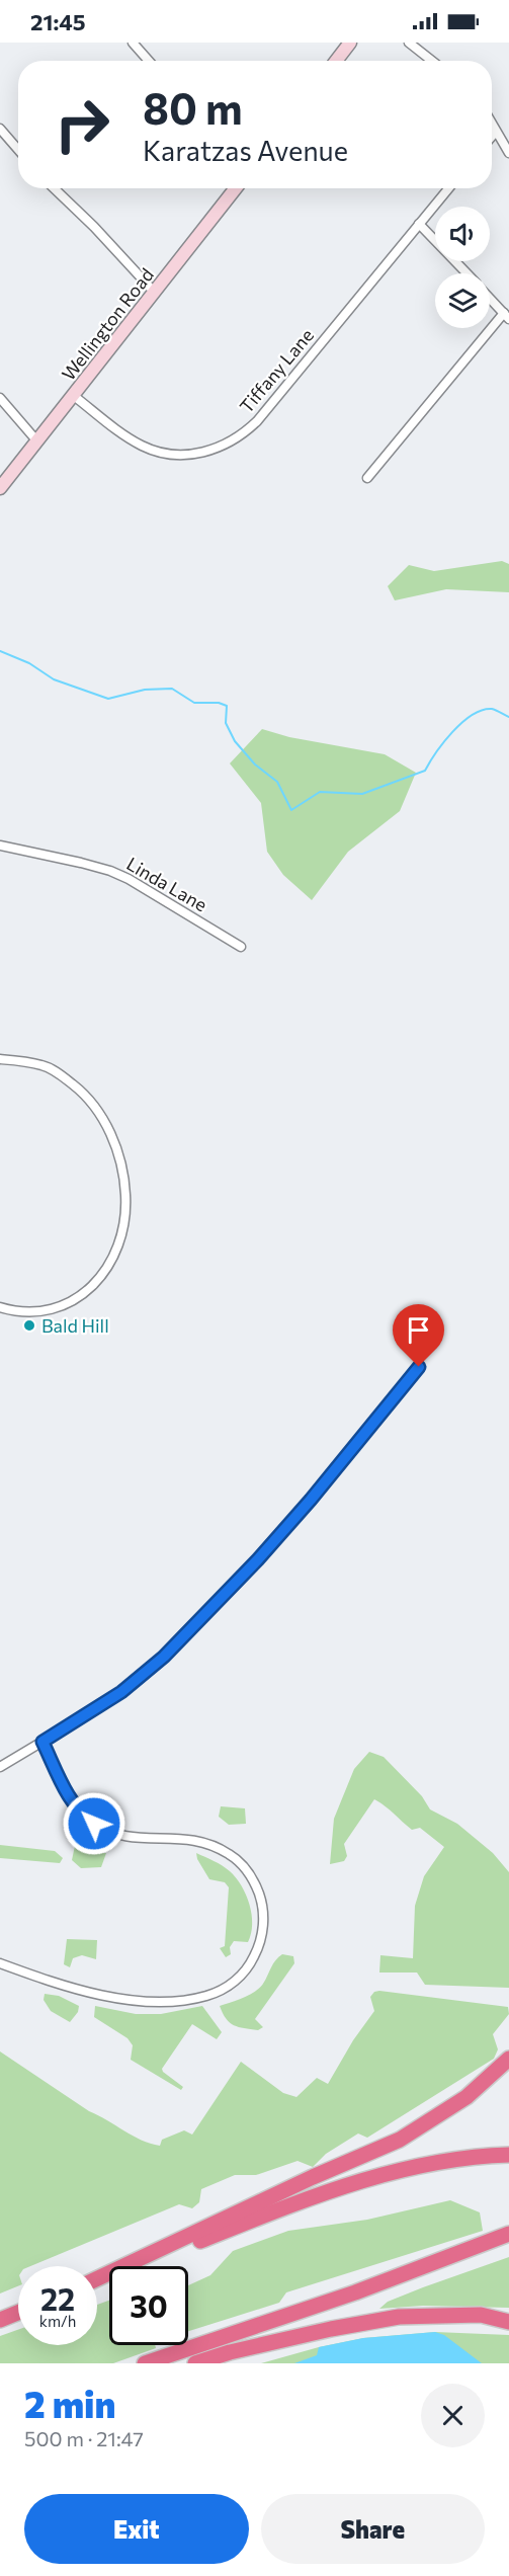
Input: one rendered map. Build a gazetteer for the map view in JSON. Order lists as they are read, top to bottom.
{
  "streets": {
    "main road": ["Wellington Road"],
    "street": ["Tiffany Lane", "Linda Lane"]
  },
  "crossings": [
    ["Wellington Road", "Tiffany Lane"]
  ],
  "places": ["Bald Hill"],
  "page": {
    "status": "21:45",
    "turn": ["80 m", "Karatzas Avenue"],
    "speed": "22 km/h",
    "limit": "30",
    "heading": ["2 min", "500 m · 21:47"],
    "buttons": ["Exit", "Share"]
  }
}
